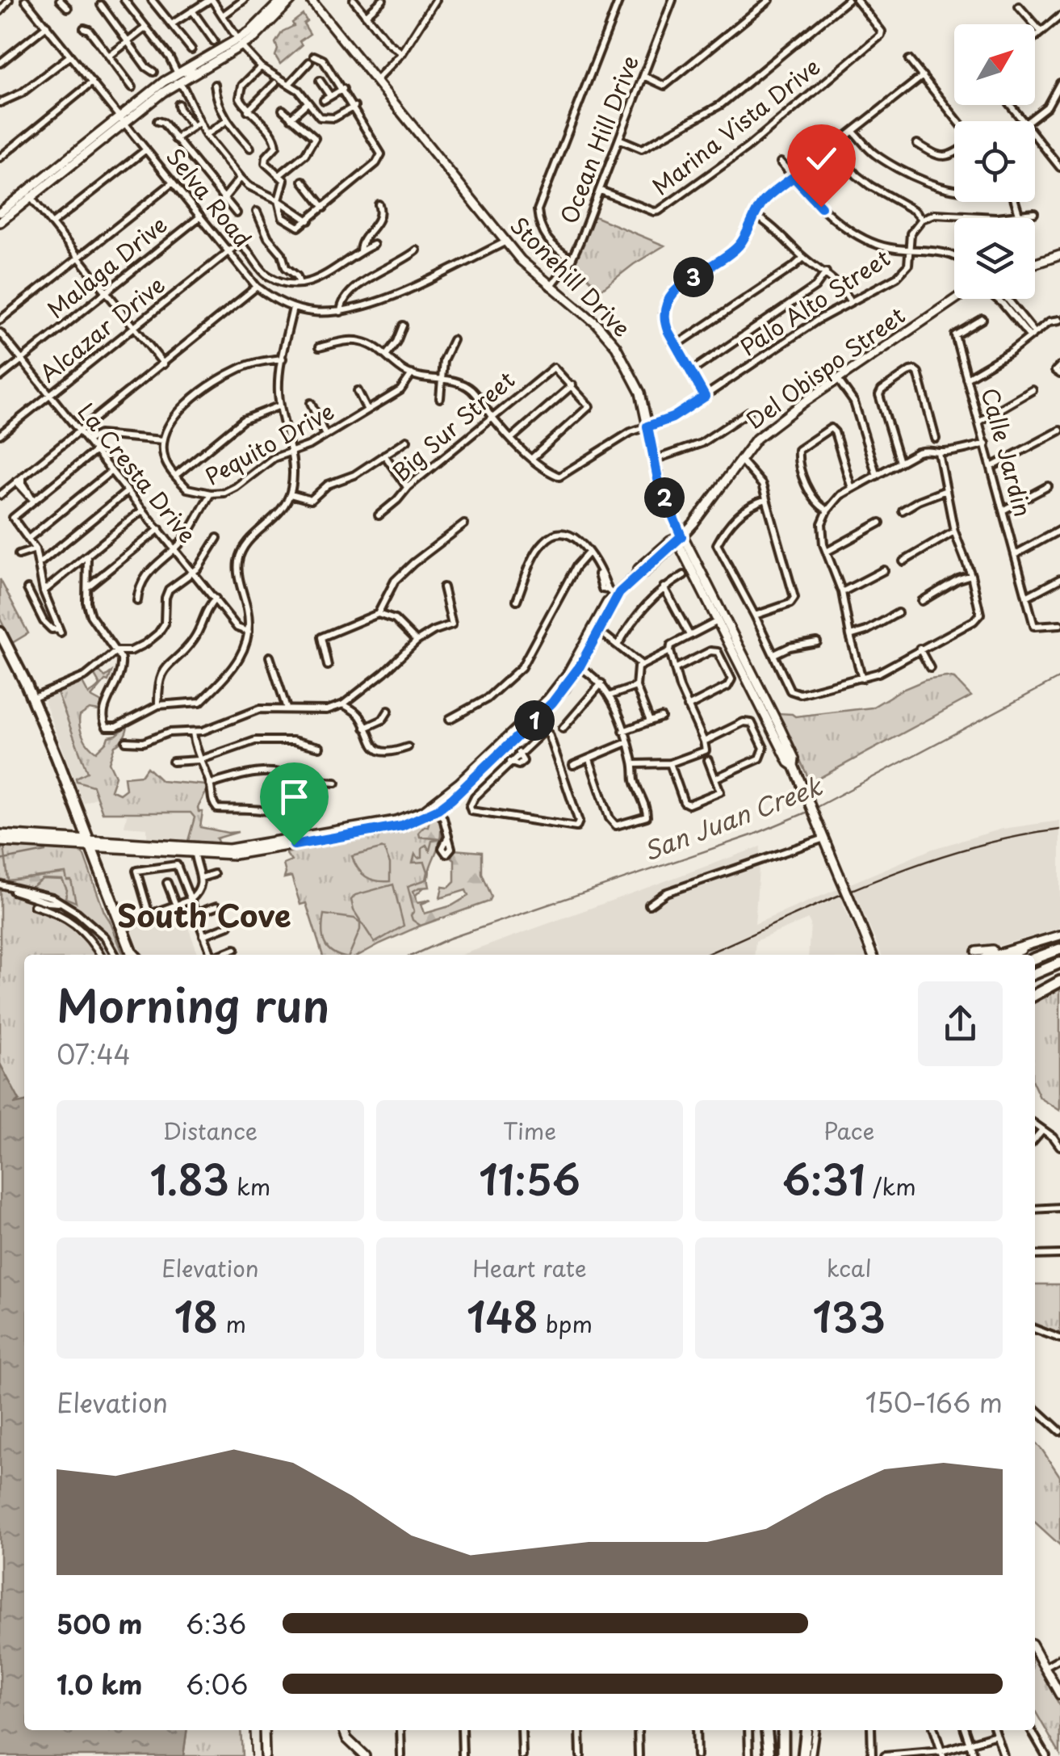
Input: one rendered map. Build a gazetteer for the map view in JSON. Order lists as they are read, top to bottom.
{
  "streets": {
    "main road": ["Stonehill Drive", "Del Obispo Street"],
    "street": [
      "Marina Vista Drive",
      "Ocean Hill Drive",
      "Selva Road",
      "Malaga Drive",
      "Palo Alto Street",
      "Alcazar Drive",
      "Big Sur Street",
      "Pequito Drive",
      "Calle Jardin",
      "La Cresta Drive"
    ]
  },
  "crossings": [
    ["Marina Vista Drive", "Ocean Hill Drive"],
    ["Ocean Hill Drive", "Stonehill Drive"],
    ["Selva Road", "Malaga Drive"],
    ["Selva Road", "Stonehill Drive"],
    ["Selva Road", "Alcazar Drive"],
    ["Malaga Drive", "La Cresta Drive"],
    ["Stonehill Drive", "Palo Alto Street"],
    ["Stonehill Drive", "Del Obispo Street"],
    ["Alcazar Drive", "La Cresta Drive"],
    ["Pequito Drive", "La Cresta Drive"]
  ],
  "districts": ["South Cove"],
  "water": ["San Juan Creek"],
  "north": "top right",
  "page": {
    "pins": ["3", "2", "1"],
    "heading": ["Morning run", "07:44"],
    "stats": [
      ["Distance", "1.83 km"],
      ["Time", "11:56"],
      ["Pace", "6:31 /km"],
      ["Elevation", "18 m"],
      ["Heart rate", "148 bpm"],
      ["kcal", "133"]
    ],
    "chart": ["Elevation", "150–166 m"],
    "list": [
      {
        "name": "500 m",
        "note": "6:36"
      },
      {
        "name": "1.0 km",
        "note": "6:06"
      }
    ]
  }
}
